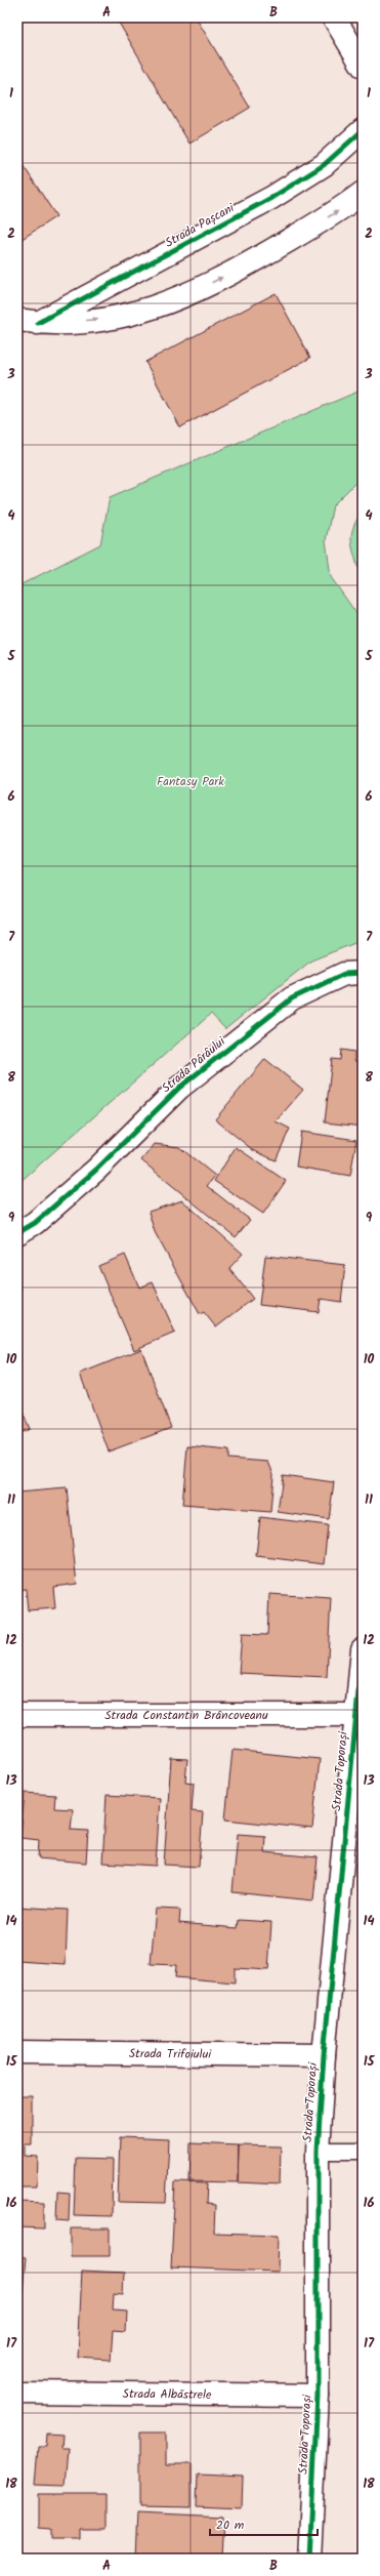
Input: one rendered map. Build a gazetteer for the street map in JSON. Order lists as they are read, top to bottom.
{
  "streets": {
    "street": [
      "Strada Pașcani",
      "Strada Pârâului",
      "Strada Constantin Brâncoveanu",
      "Strada Toporași",
      "Strada Trifoiului",
      "Strada Albăstrele"
    ]
  },
  "crossings": [
    ["Strada Constantin Brâncoveanu", "Strada Toporași"],
    ["Strada Toporași", "Strada Trifoiului"],
    ["Strada Toporași", "Strada Albăstrele"]
  ],
  "parks": ["Fantasy Park"],
  "scale_bar": "20 m",
  "grid": {
    "columns": ["A", "B"],
    "rows": [
      "1",
      "2",
      "3",
      "4",
      "5",
      "6",
      "7",
      "8",
      "9",
      "10",
      "11",
      "12",
      "13",
      "14",
      "15",
      "16",
      "17",
      "18"
    ]
  }
}
